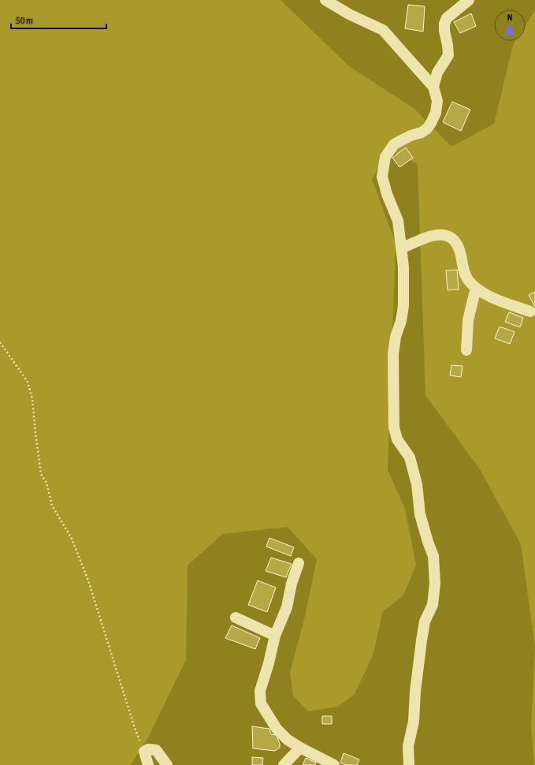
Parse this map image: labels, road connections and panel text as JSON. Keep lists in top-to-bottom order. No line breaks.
{"scale_bar":"50 m","north":"top"}
